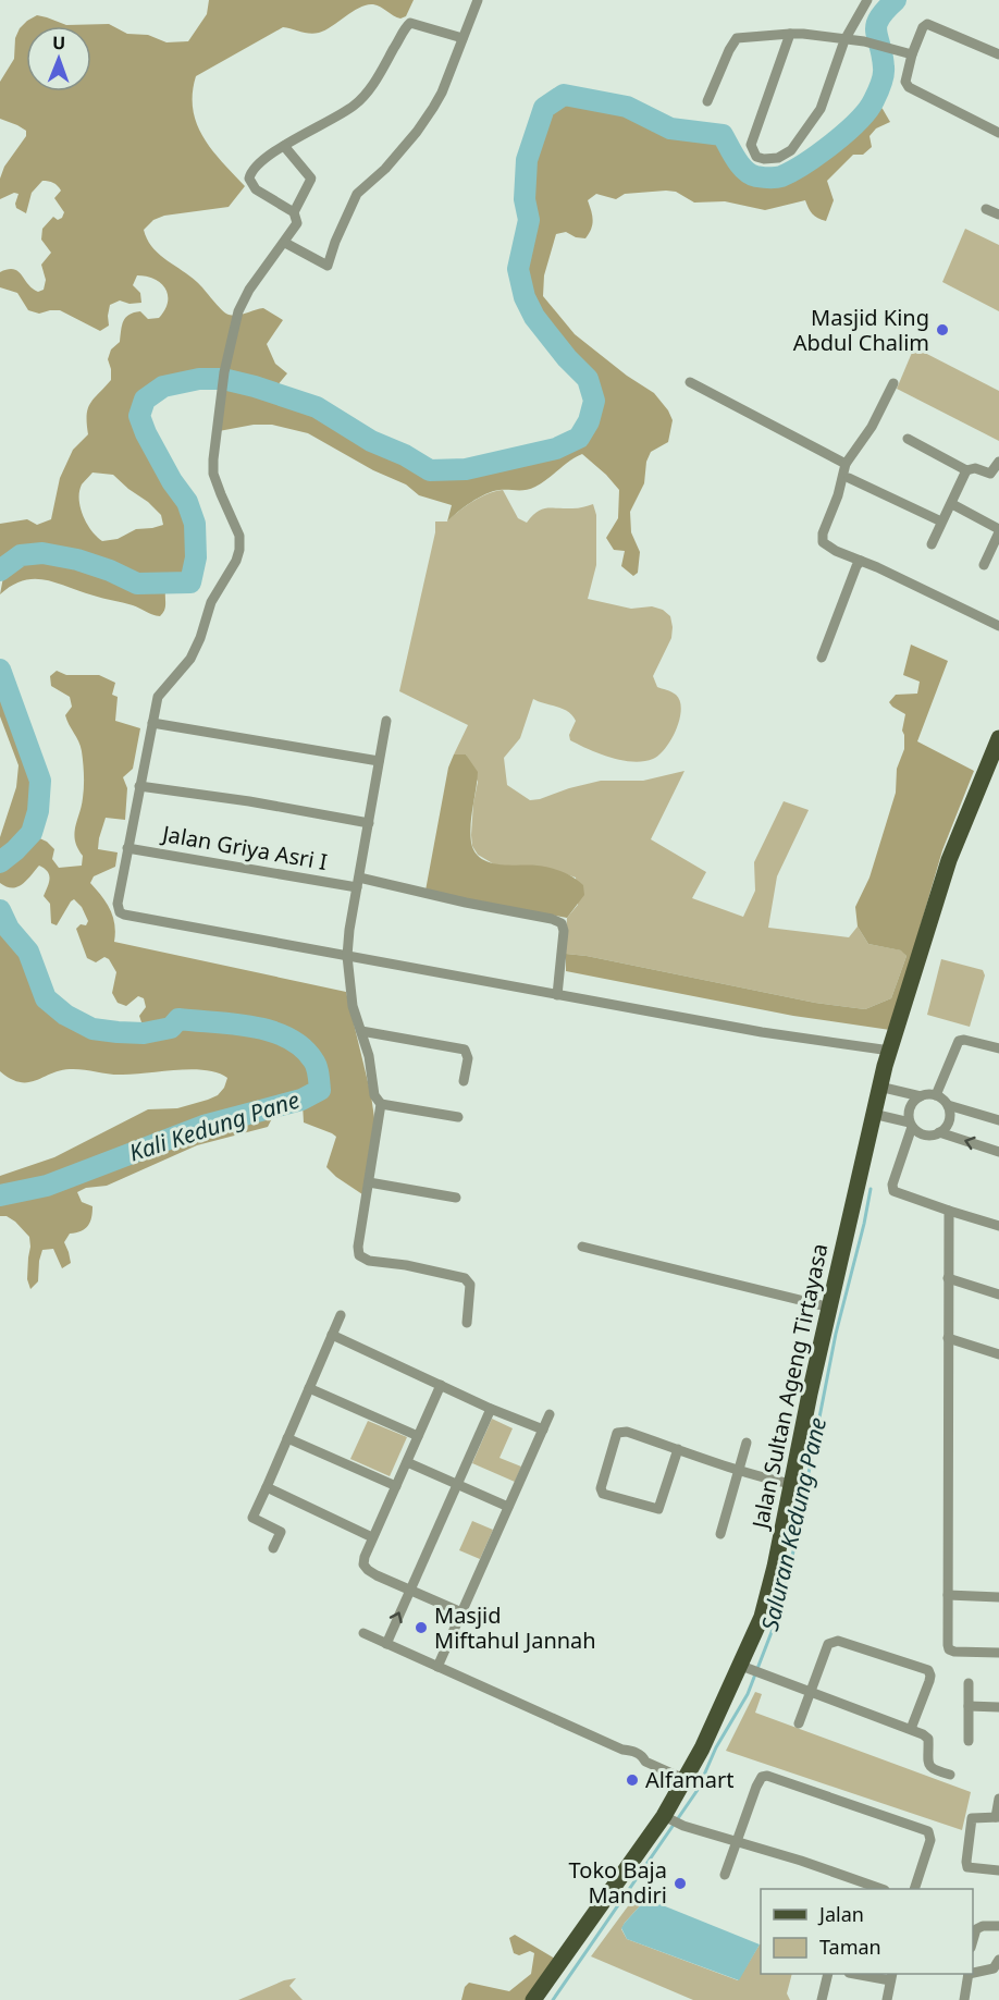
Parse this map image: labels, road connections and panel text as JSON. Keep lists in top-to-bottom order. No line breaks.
{"streets":{"main road":["Jalan Sultan Ageng Tirtayasa"],"street":["Jalan Griya Asri I"]},"water":["Kali Kedung Pane","Saluran Kedung Pane"],"places":["Masjid King Abdul Chalim","Masjid Miftahul Jannah","Alfamart","Toko Baja Mandiri"],"legend":["Jalan","Taman"],"north":"top"}
